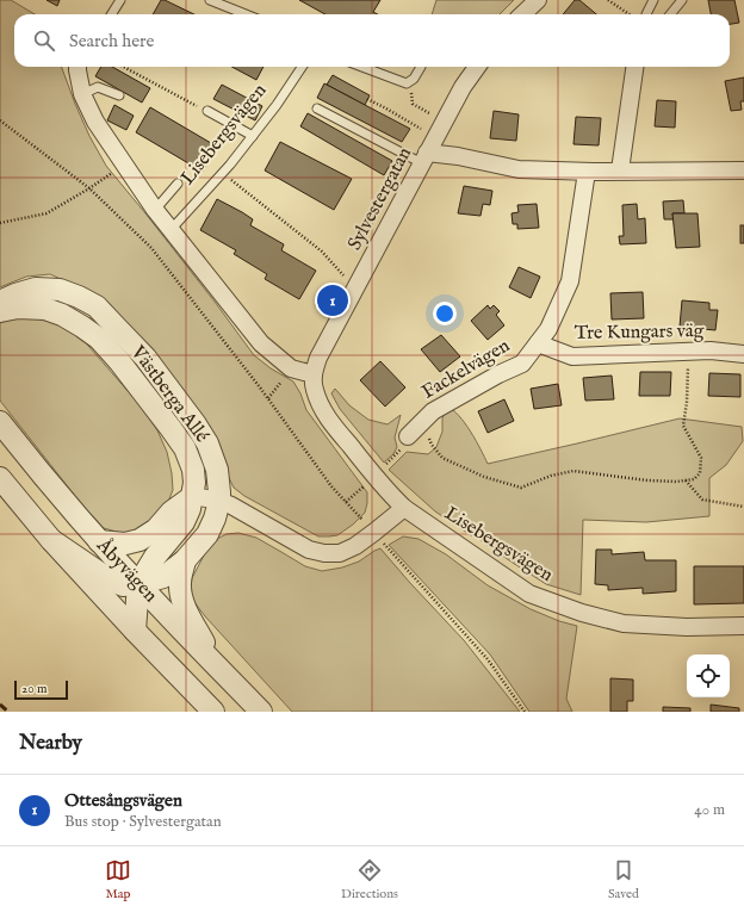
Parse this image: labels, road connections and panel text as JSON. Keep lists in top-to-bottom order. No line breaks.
{"streets":{"street":["Lisebergsvägen","Sylvestergatan","Tre Kungars väg","Fackelvägen","Västberga Allé","Åbyvägen"]},"crossings":[["Lisebergsvägen","Sylvestergatan"],["Tre Kungars väg","Fackelvägen"],["Västberga Allé","Åbyvägen"]],"scale_bar":"20 m","page":{"search":"Search here","pins":"1","scale":"20 m","heading":"Nearby","list":[{"mark":"1","name":"Ottesångsvägen","note":"Bus stop · Sylvestergatan","value":"40 m"}],"nav":["Map","Directions","Saved"]}}
